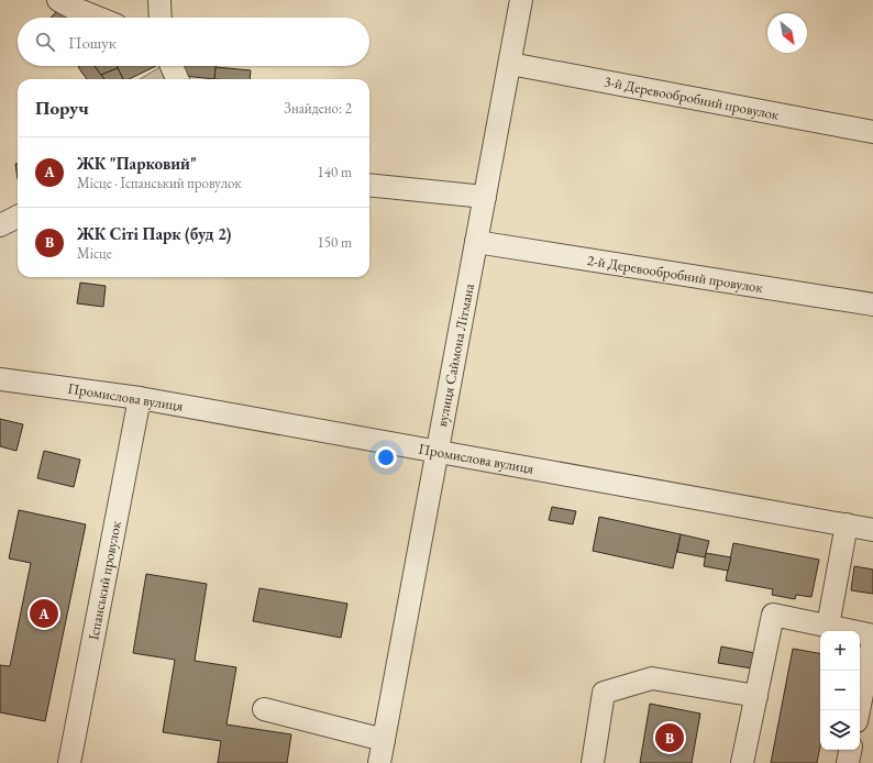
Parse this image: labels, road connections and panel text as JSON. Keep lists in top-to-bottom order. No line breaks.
{"streets":{"street":["3-й Деревообробний провулок","2-й Деревообробний провулок","вулиця Саймона Літмана","Промислова вулиця","Іспанський провулок"]},"crossings":[["3-й Деревообробний провулок","вулиця Саймона Літмана"],["2-й Деревообробний провулок","вулиця Саймона Літмана"],["вулиця Саймона Літмана","Промислова вулиця"],["Промислова вулиця","Іспанський провулок"]],"north":"bottom right","page":{"search":"Пошук","heading":["Поруч","Знайдено: 2"],"list":[{"mark":"A","name":"ЖК \"Парковий\"","note":"Місце · Іспанський провулок","value":"140 m"},{"mark":"B","name":"ЖК Сіті Парк (буд 2)","note":"Місце","value":"150 m"}],"pins":["A","B"],"map_buttons":["+","−"]}}
